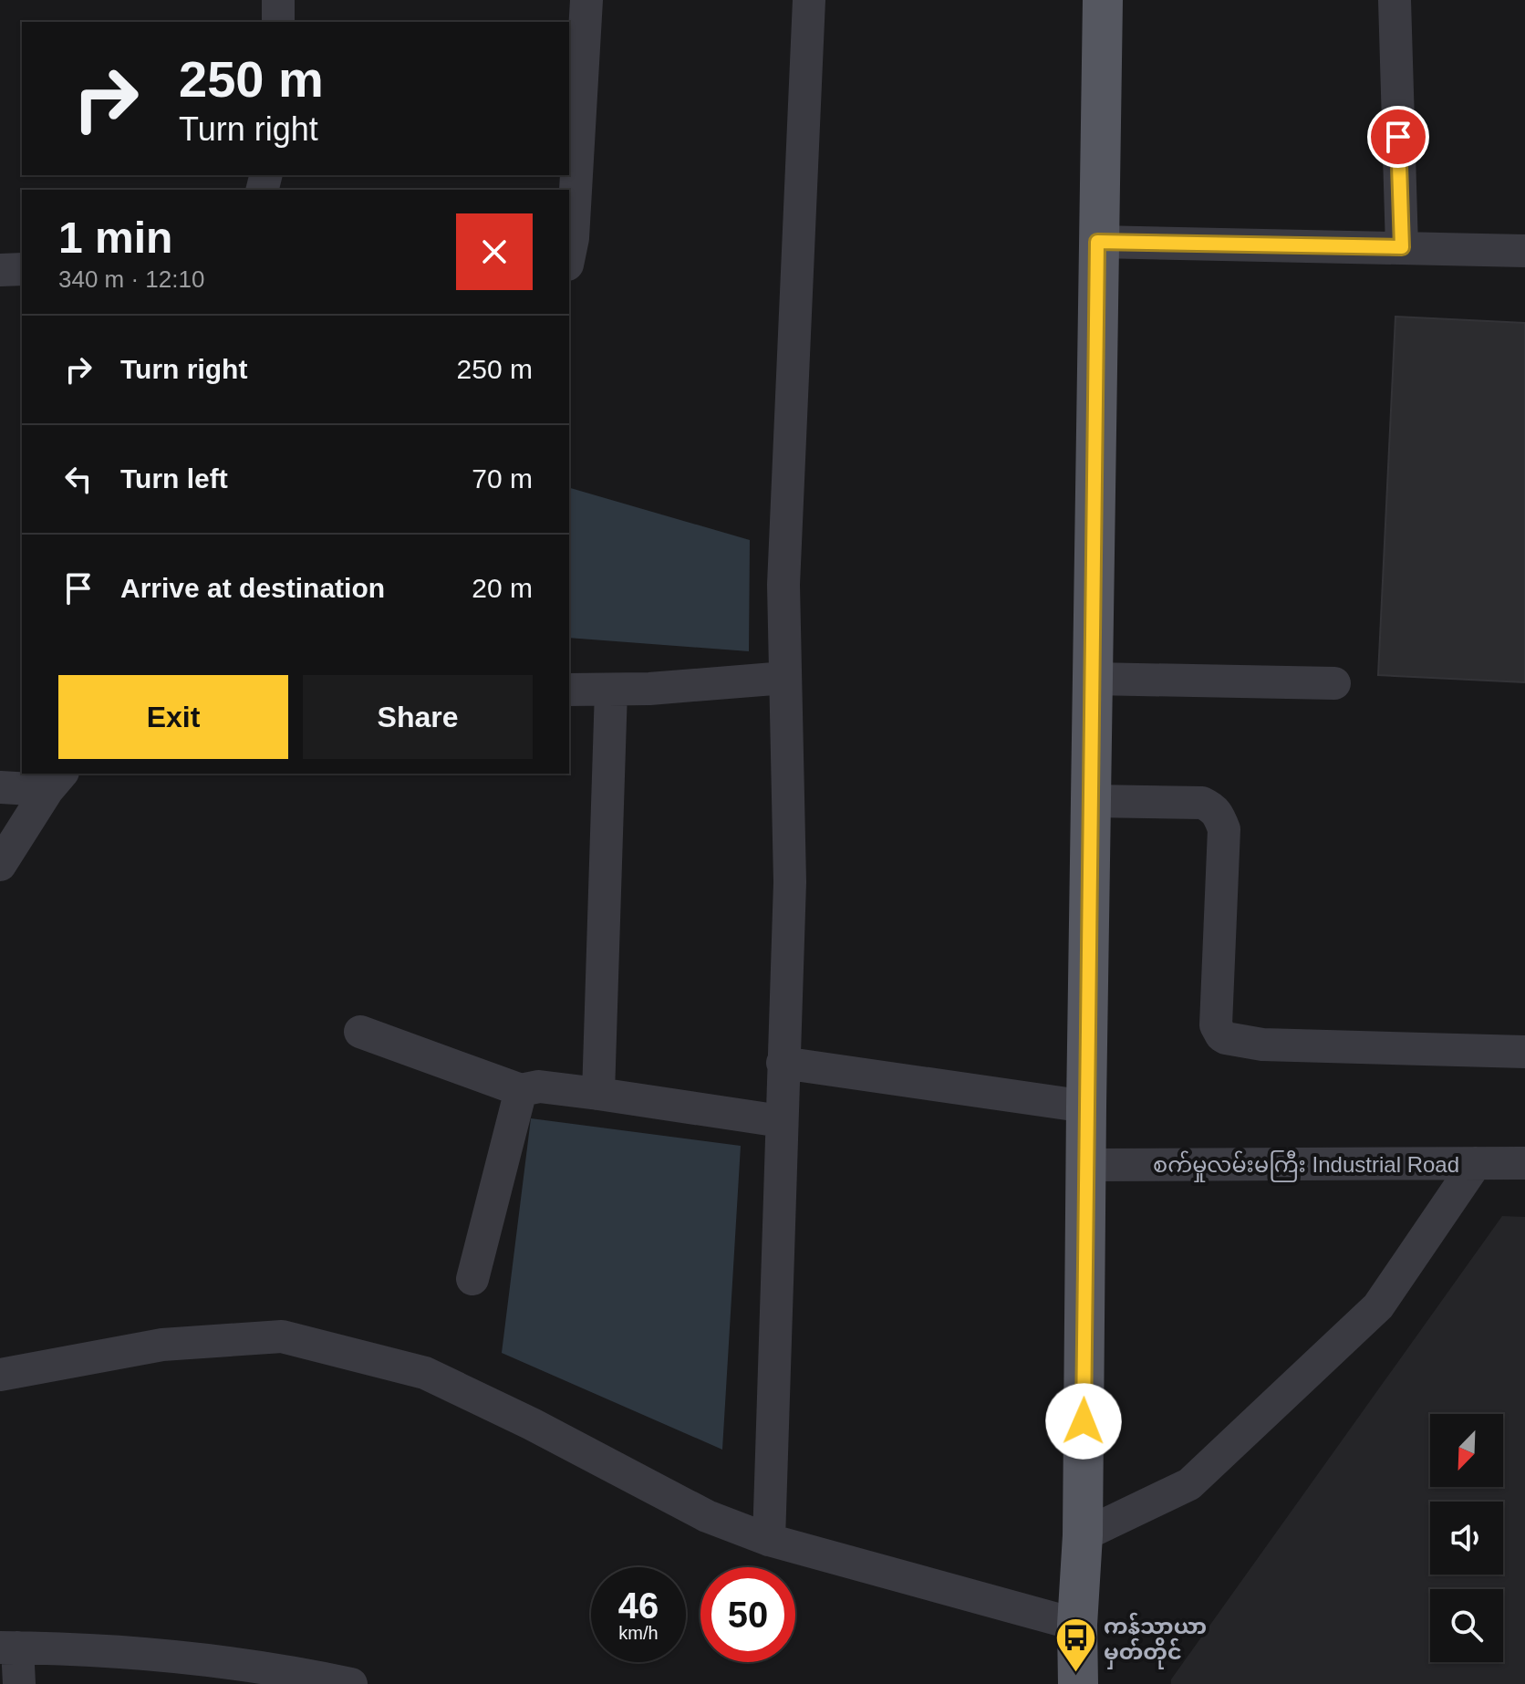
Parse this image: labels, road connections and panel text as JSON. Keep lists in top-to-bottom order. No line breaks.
{"streets":{"street":["စက်မှုလမ်းမကြီး Industrial Road"]},"places":{"bus stop":["ကန်သာယာ မှတ်တိုင်"]},"north":"bottom left","page":{"turn":["250 m","Turn right"],"heading":["1 min","340 m · 12:10"],"list":[{"name":"Turn right","value":"250 m"},{"name":"Turn left","value":"70 m"},{"name":"Arrive at destination","value":"20 m"}],"buttons":["Exit","Share"],"speed":"46 km/h","limit":"50"}}
